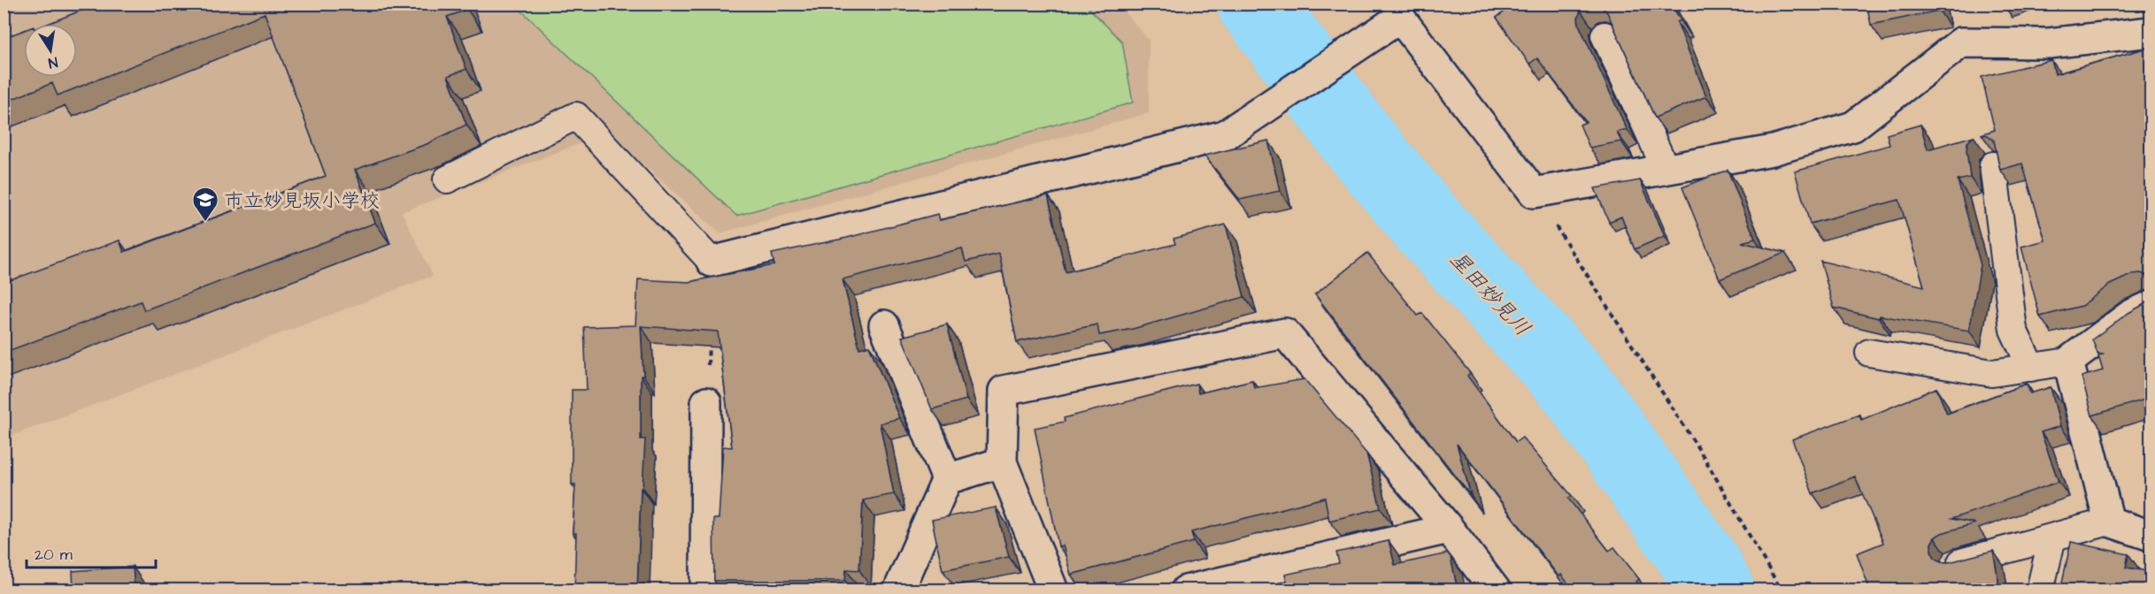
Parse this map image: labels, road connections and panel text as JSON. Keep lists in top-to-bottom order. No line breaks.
{"water":["星田妙見川"],"places":{"school or university":["市立妙見坂小学校"]},"scale_bar":"20 m","north":"bottom"}
